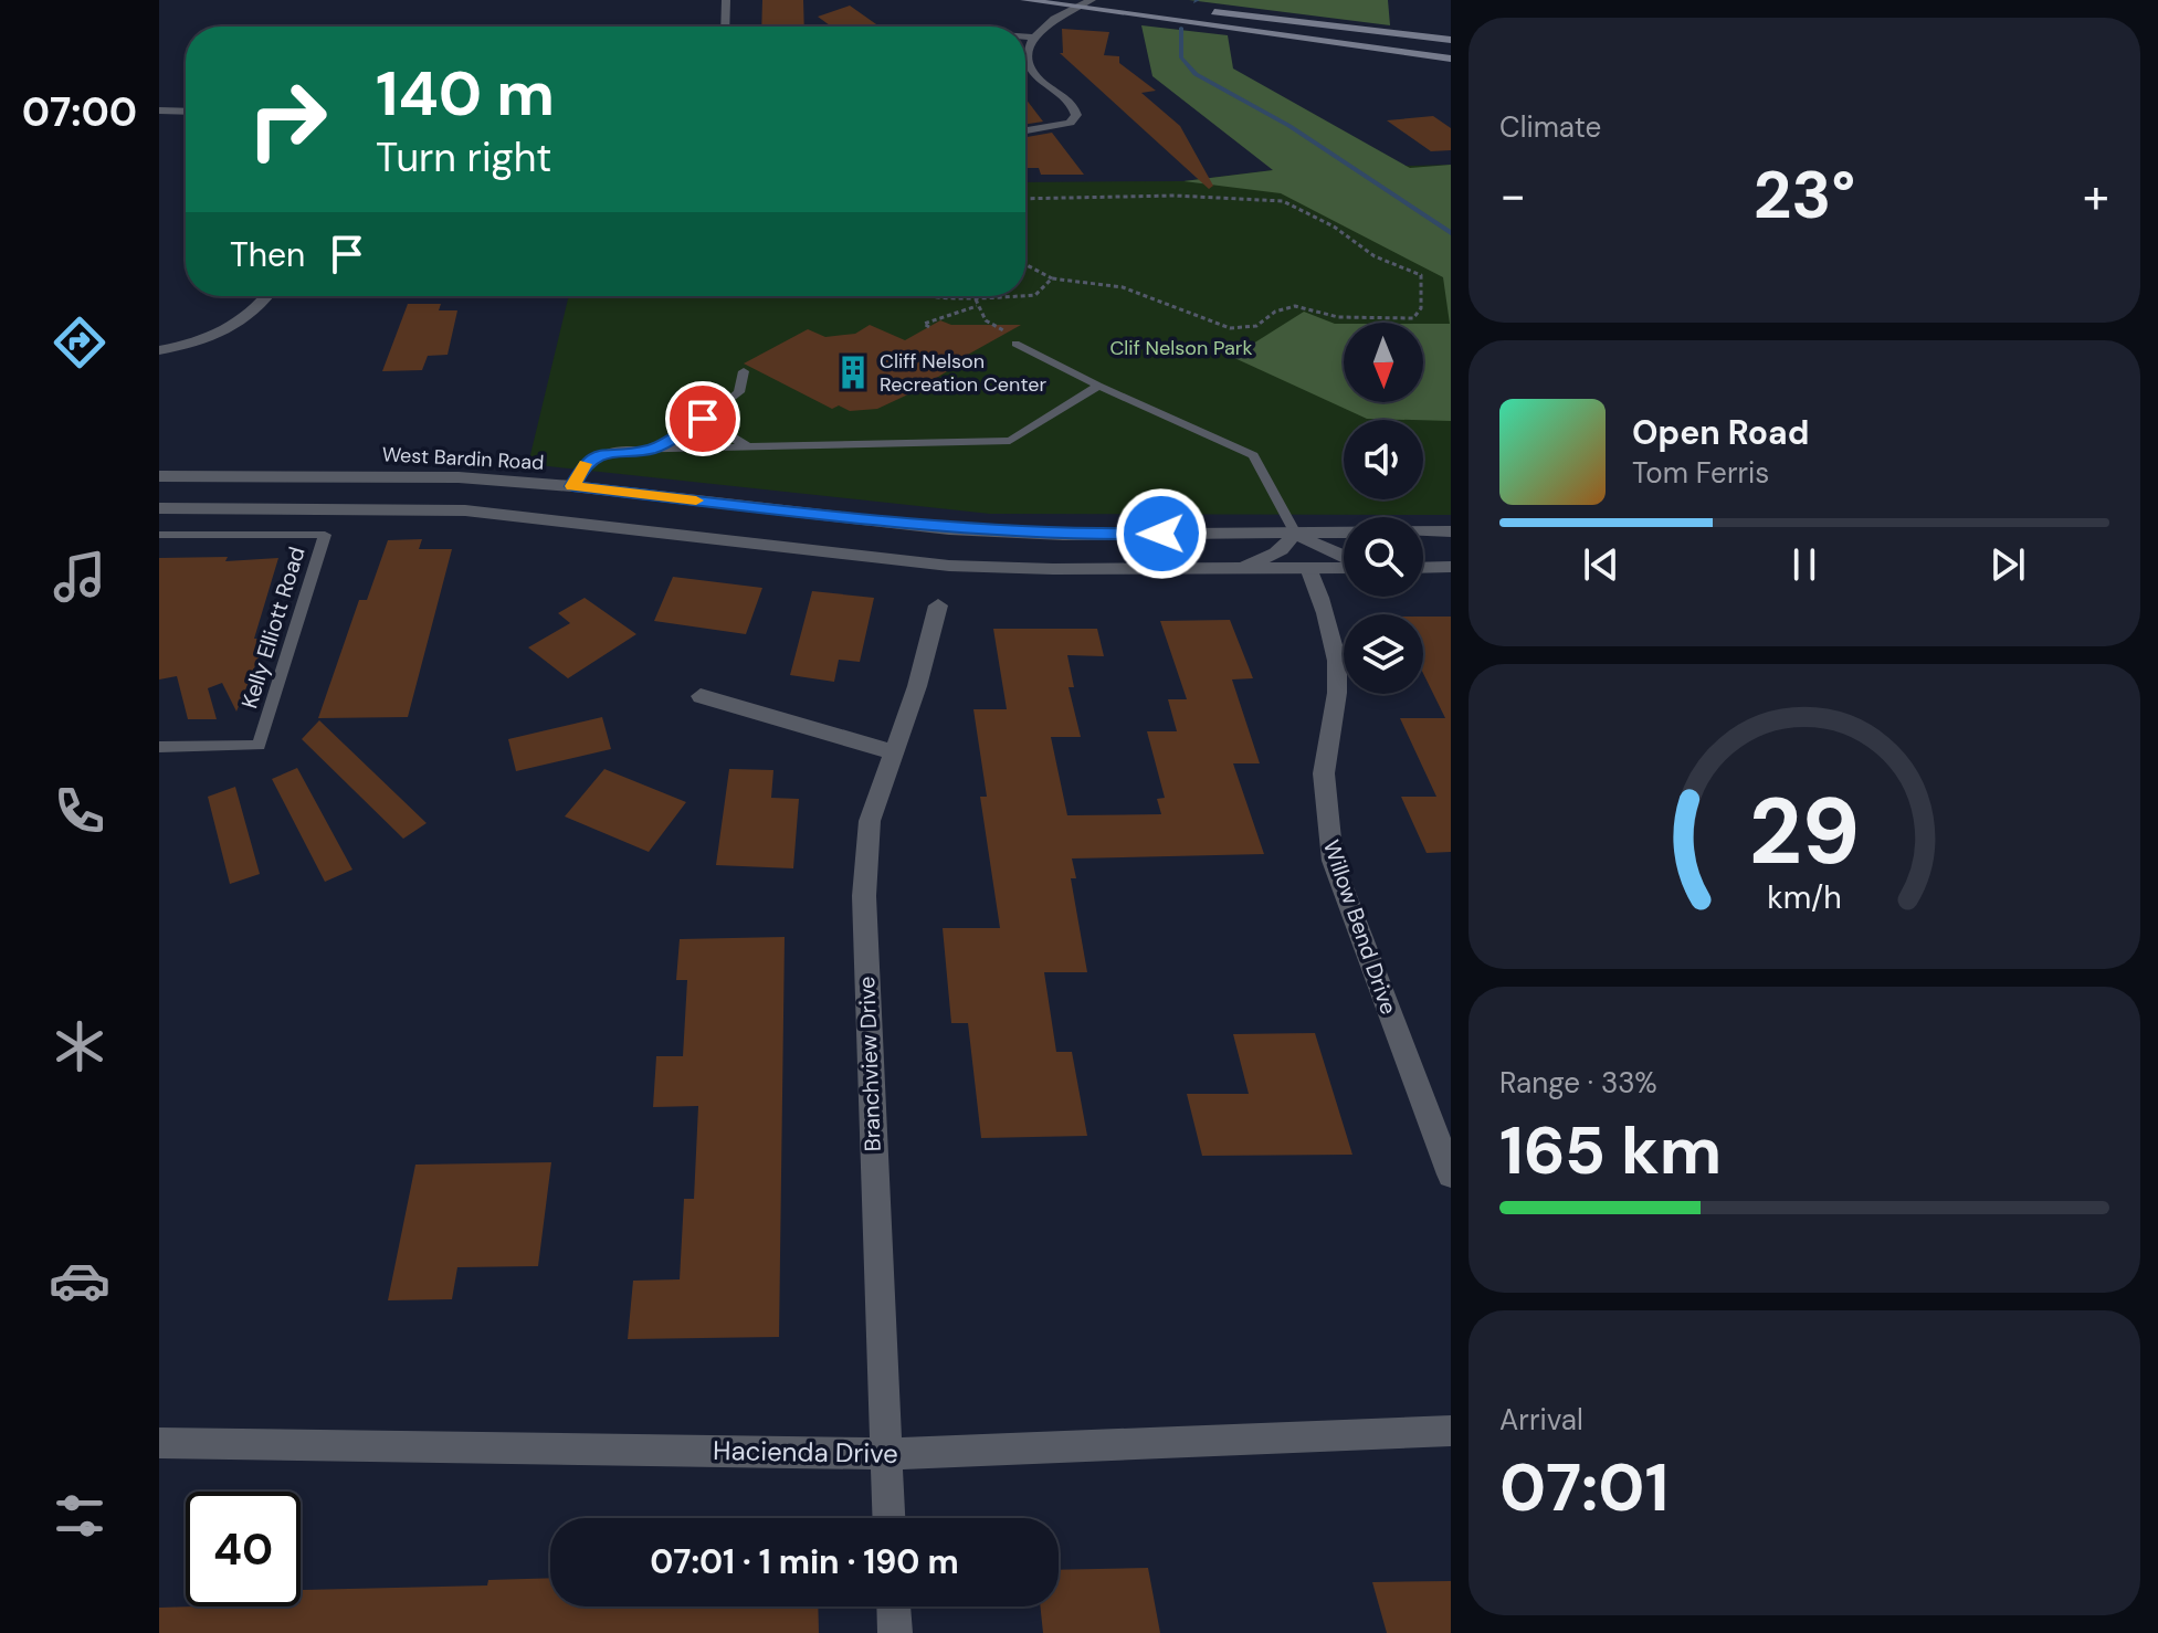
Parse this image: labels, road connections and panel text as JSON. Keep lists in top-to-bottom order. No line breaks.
{"streets":{"street":["West Bardin Road","Willow Bend Drive","Branchview Drive","Hacienda Drive"],"lane":["Kelly Elliott Road"]},"crossings":[["Branchview Drive","Hacienda Drive"]],"parks":["Clif Nelson Park"],"places":{"building":["Cliff Nelson Recreation Center"]},"north":"bottom","page":{"tabs":"07:00","tile":["Climate",["Range · 33%","165 km"],["Arrival","07:01"]],"turn":["140 m","Turn right"],"heat":["−","23°","+"],"then":"Then","song":["Open Road","Tom Ferris"],"limit":"40","trip":"07:01 · 1 min · 190 m","gauge":["29","km/h"]}}
